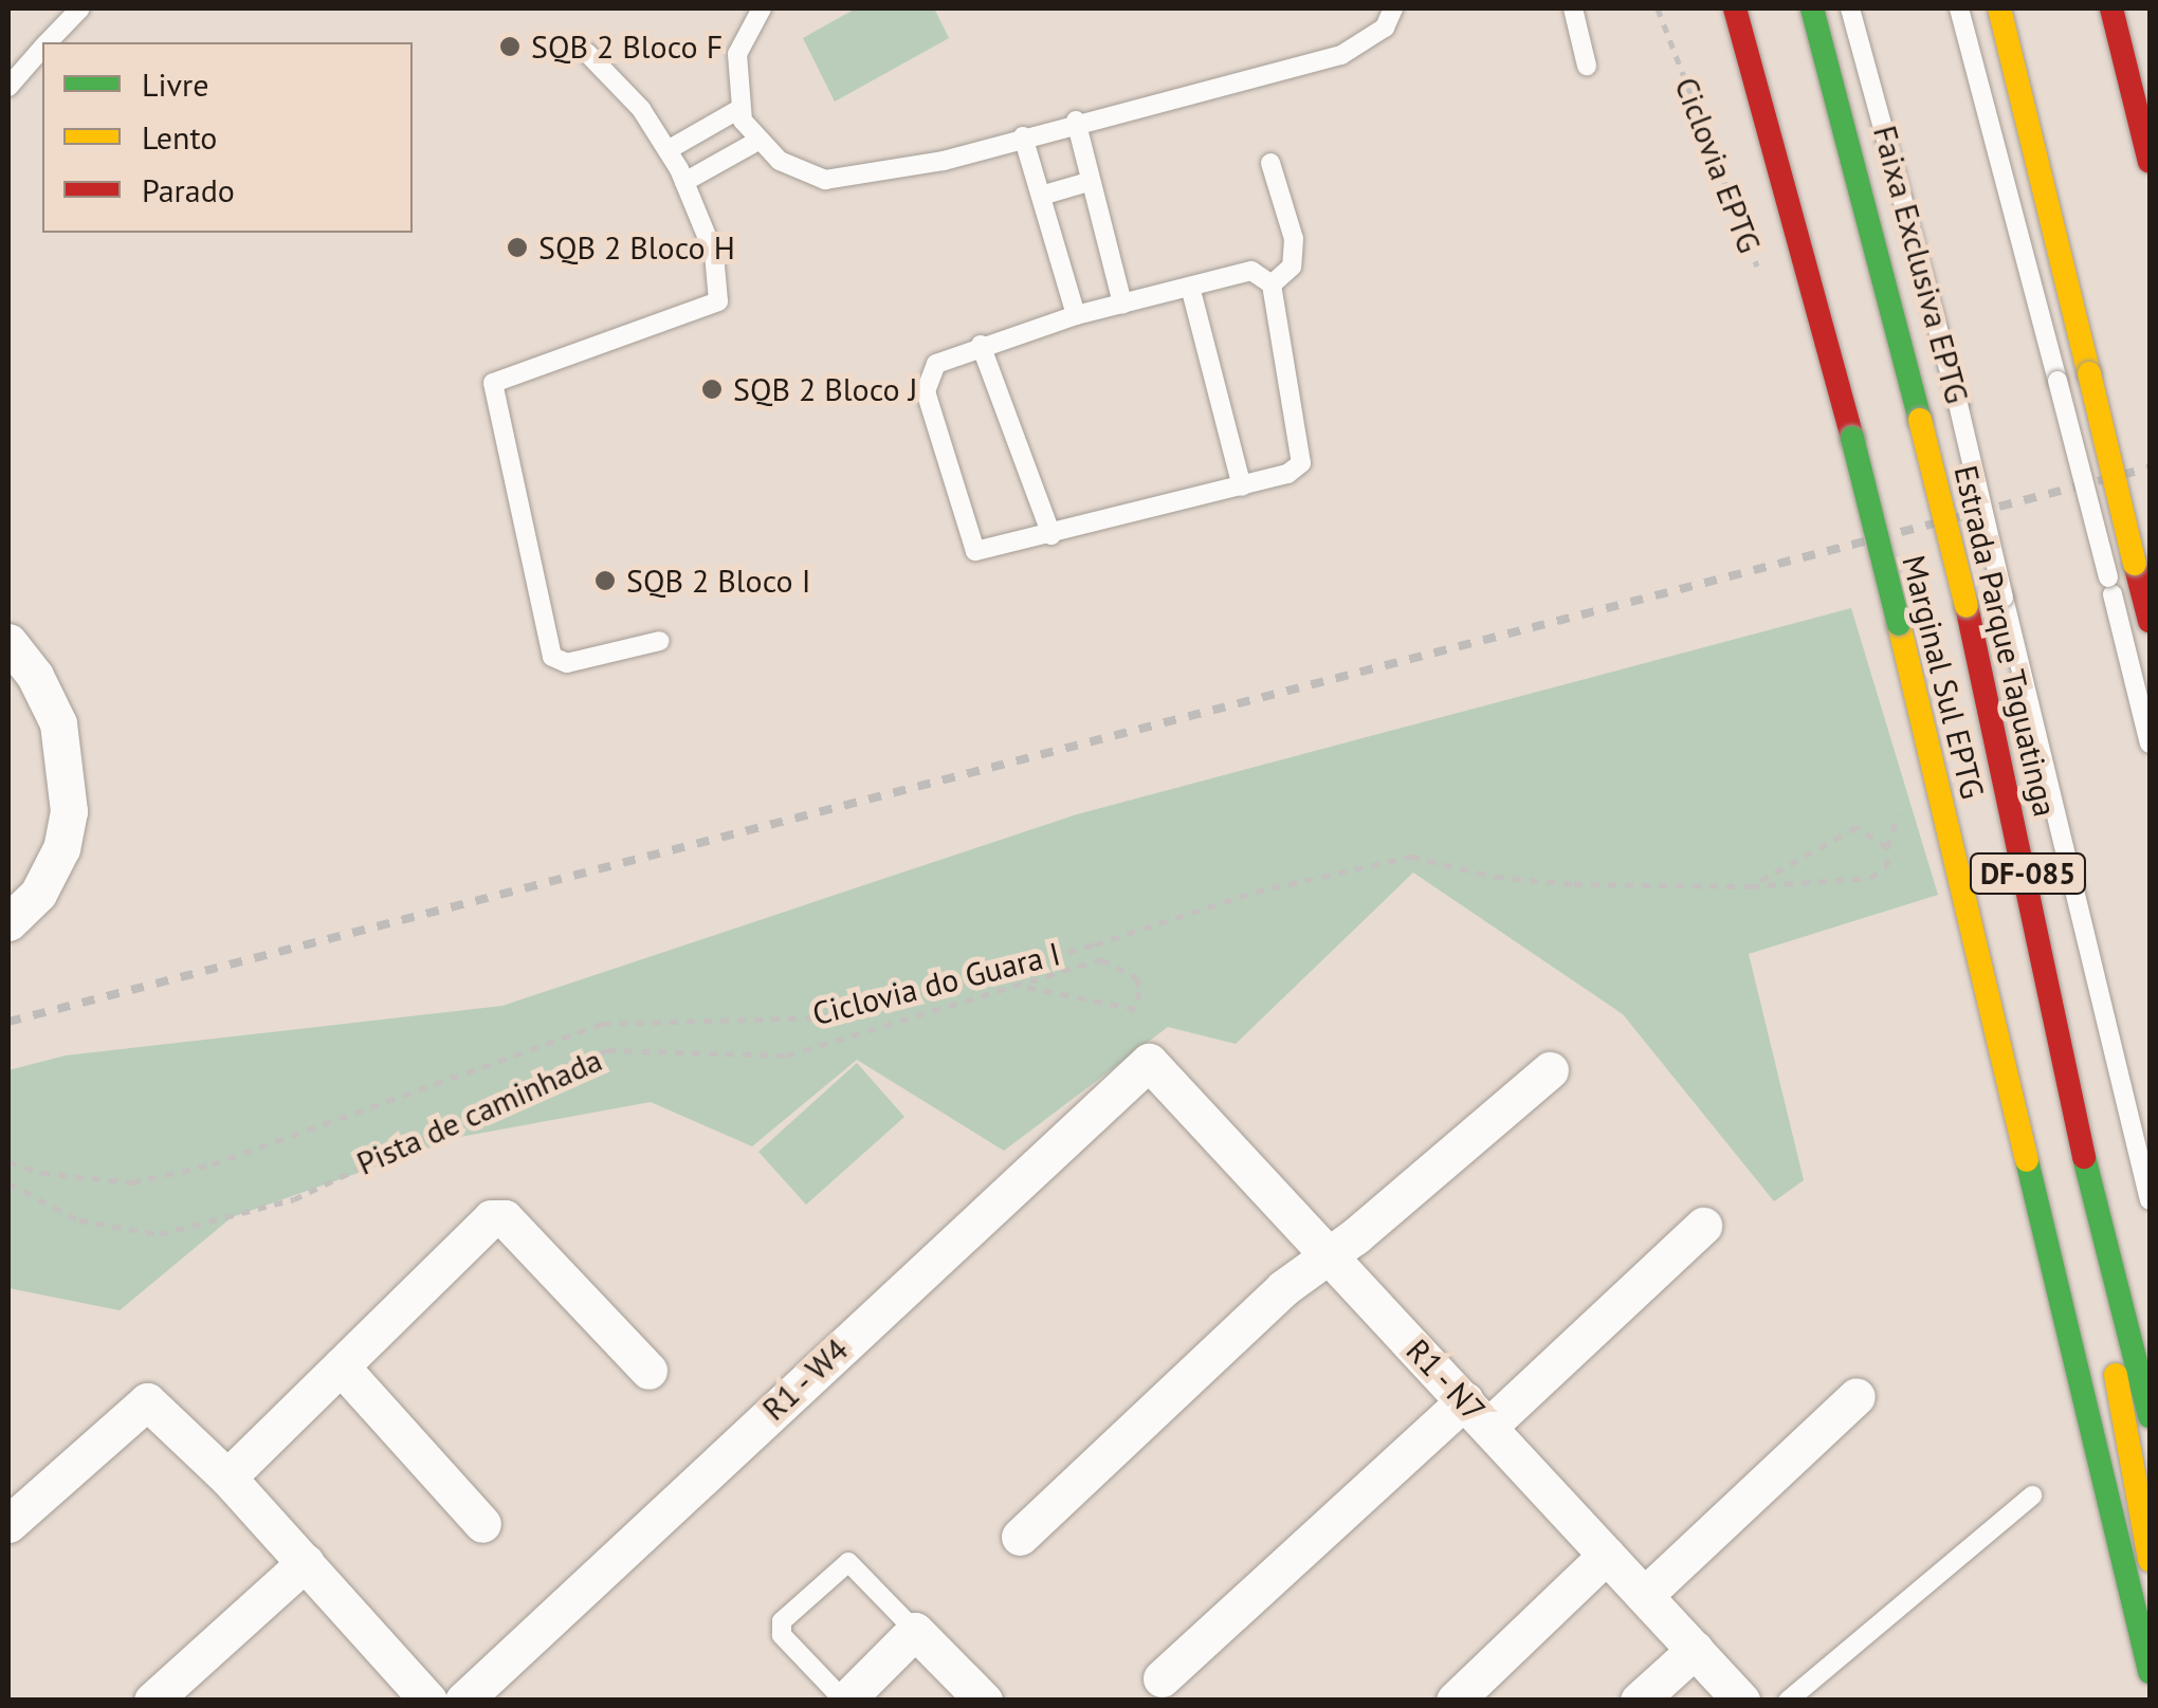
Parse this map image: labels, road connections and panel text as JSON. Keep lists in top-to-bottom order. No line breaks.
{"streets":{"main road":["Estrada Parque Taguatinga","Marginal Sul EPTG","DF-085"],"street":["R1 - W4","R1 - N7"],"lane":["Faixa Exclusiva EPTG"],"path":["Ciclovia EPTG","Ciclovia do Guara I","Pista de caminhada"]},"crossings":[["R1 - W4","R1 - N7"]],"places":["SQB 2 Bloco F","SQB 2 Bloco H","SQB 2 Bloco J","SQB 2 Bloco I"],"legend":["Livre","Lento","Parado"]}
